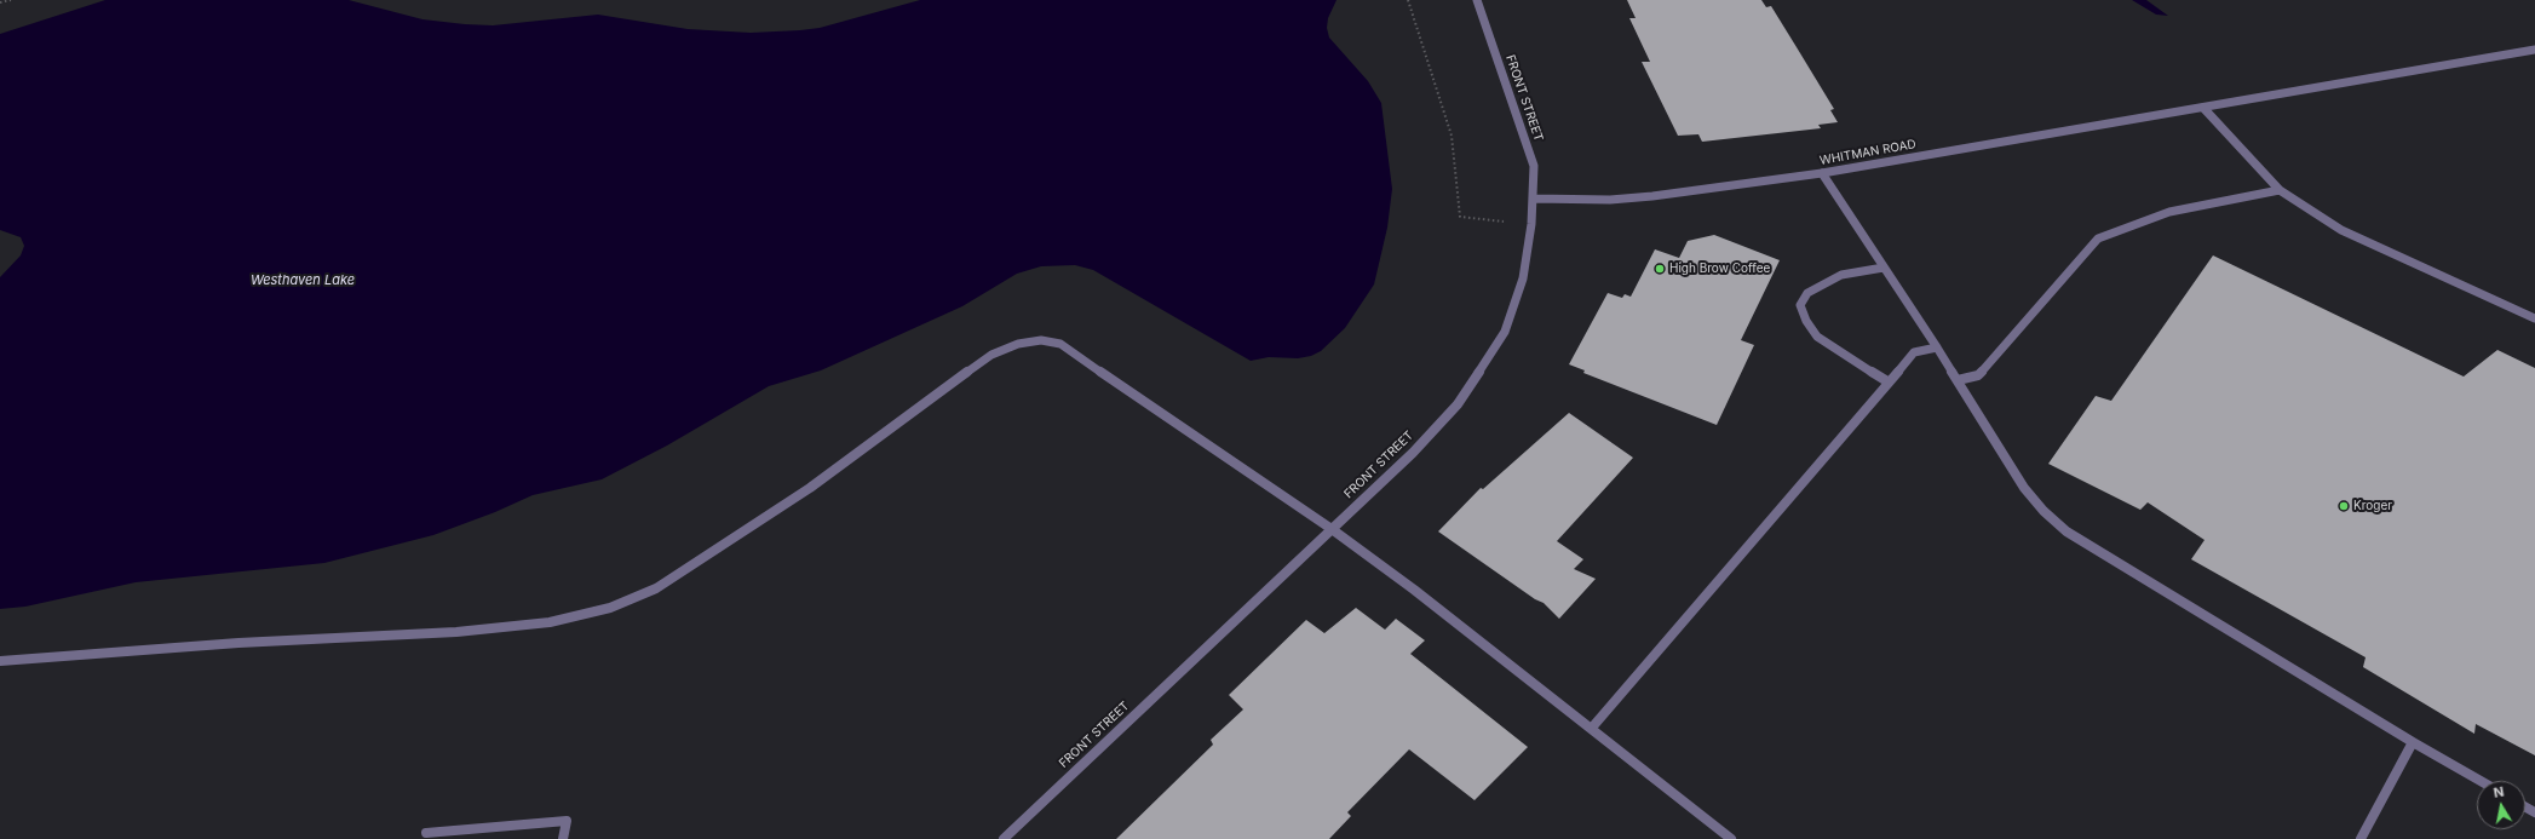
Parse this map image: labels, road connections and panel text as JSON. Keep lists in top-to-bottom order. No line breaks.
{"streets":{"street":["FRONT STREET","WHITMAN ROAD"]},"crossings":[["FRONT STREET","WHITMAN ROAD"]],"water":["Westhaven Lake"],"places":["High Brow Coffee","Kroger"],"north":"top"}
